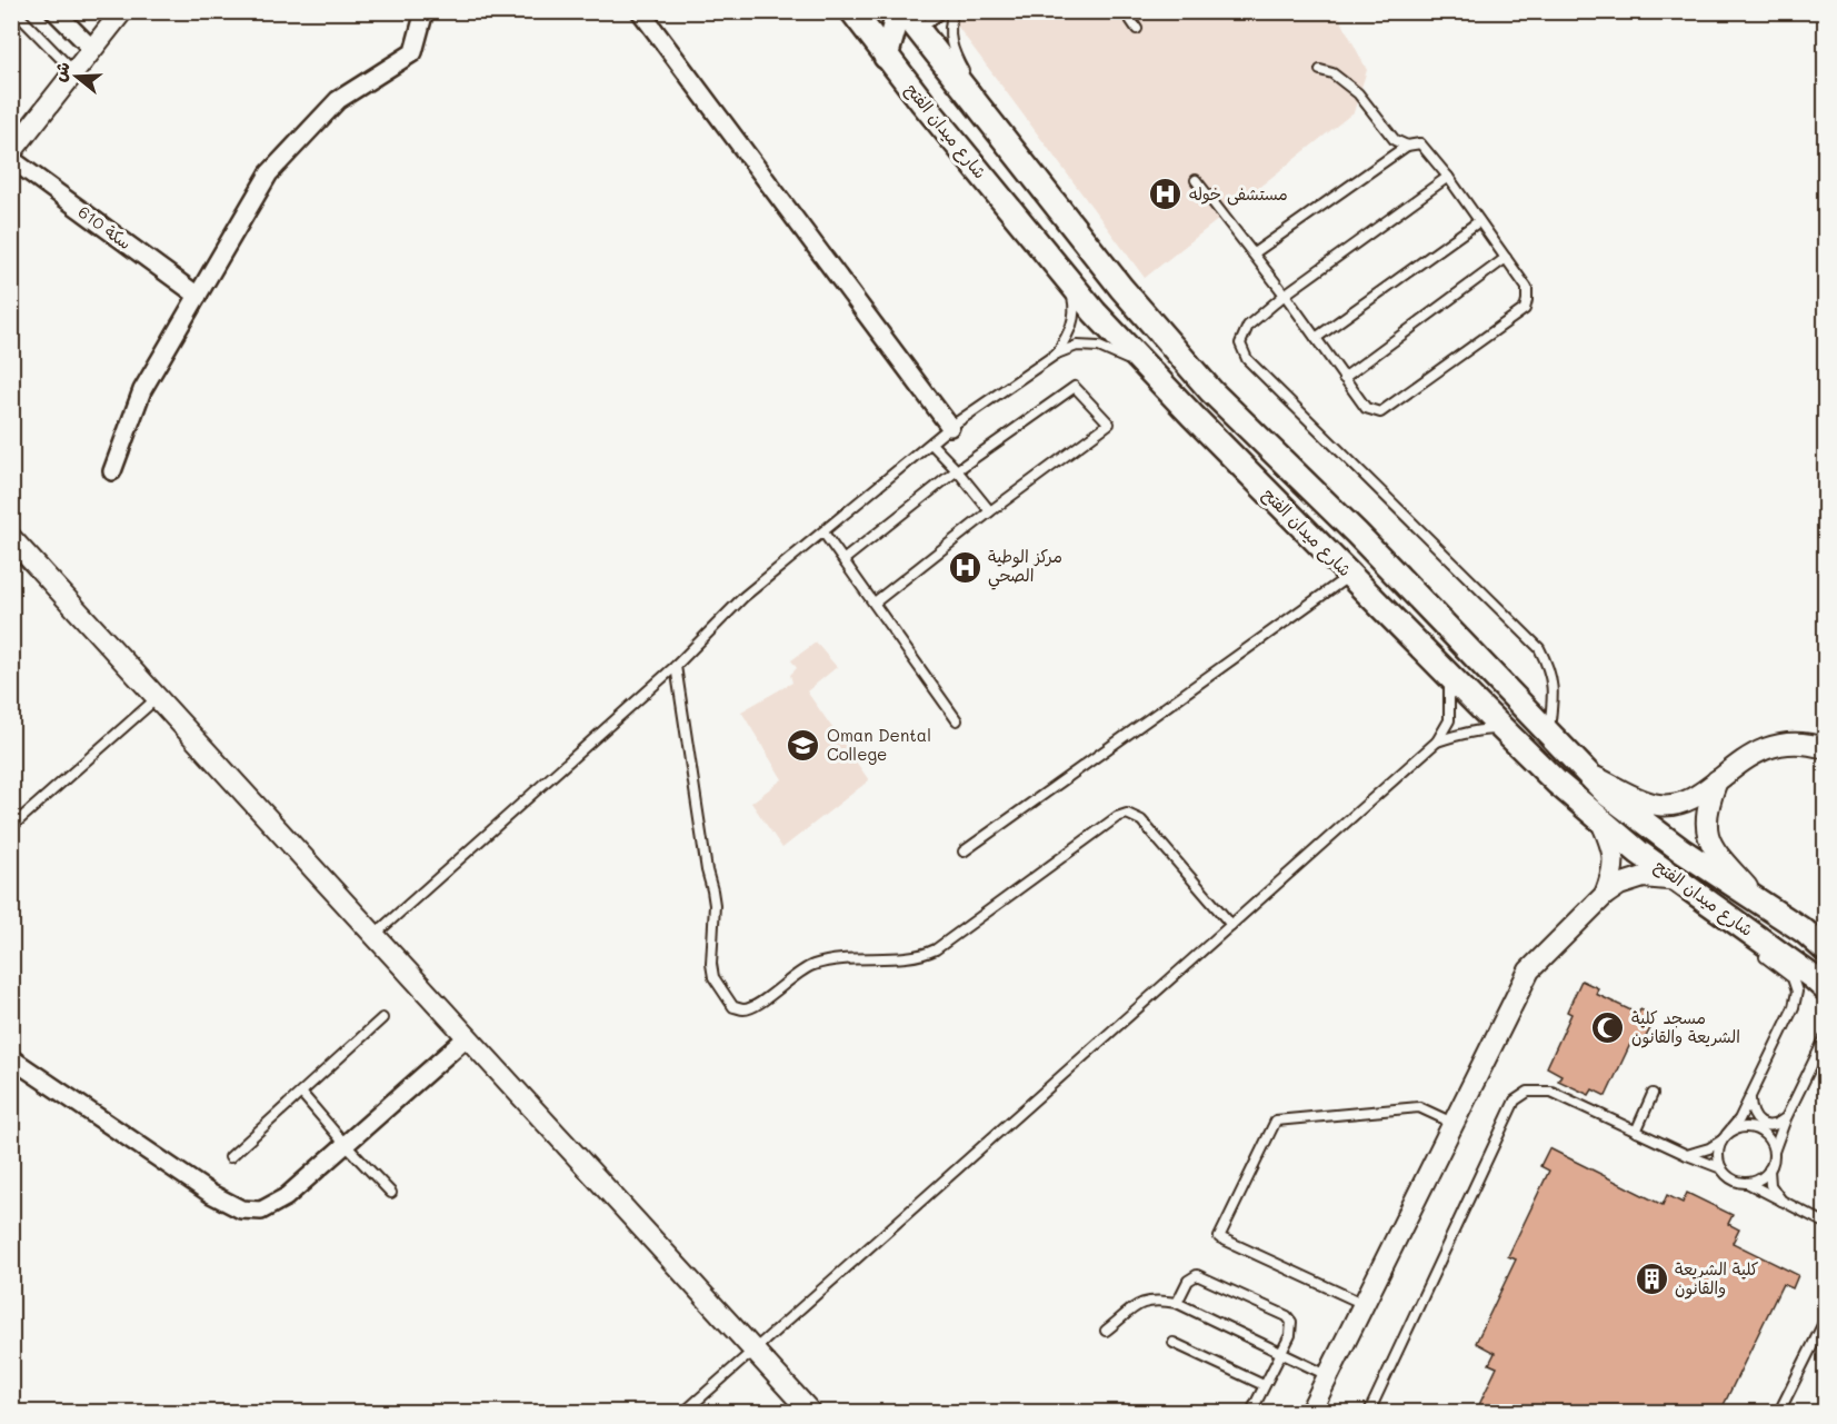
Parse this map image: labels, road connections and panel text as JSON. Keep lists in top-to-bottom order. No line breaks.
{"streets":{"main road":["شارع ميدان الفتح"],"street":["سكة 610"]},"places":{"hospital":["مستشفى خوله","مركز الوطية الصحي"],"school or university":["Oman Dental College"],"mosque":["مسجد كلية الشريعة والقانون"],"building":["كلية الشريعة والقانون"]},"north":"left"}
